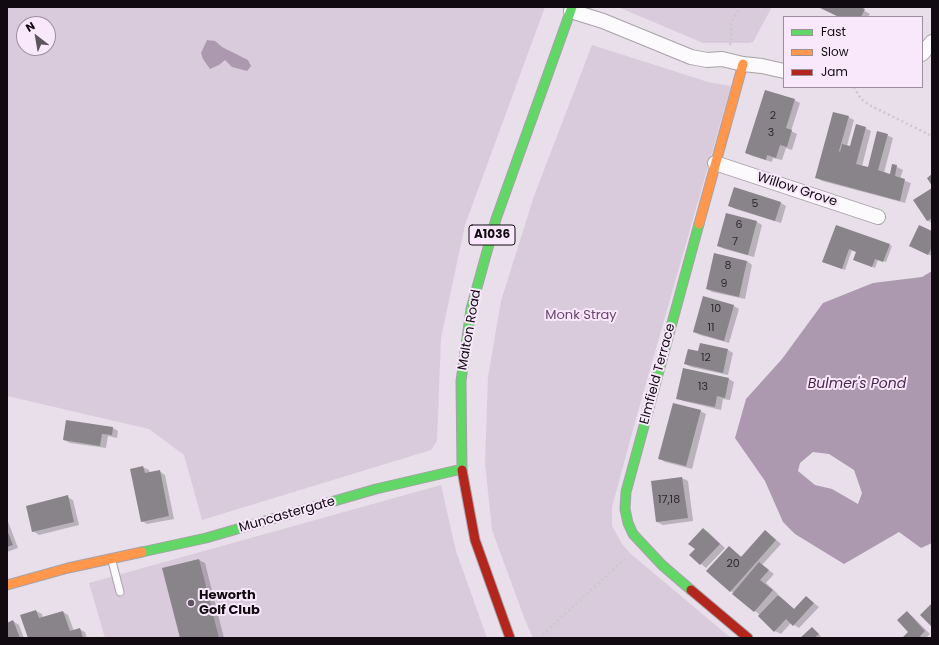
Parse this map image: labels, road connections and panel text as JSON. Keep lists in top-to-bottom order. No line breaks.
{"streets":{"street":["Willow Grove","A1036","Malton Road","Elmfield Terrace","Muncastergate"]},"crossings":[["Willow Grove","Elmfield Terrace"],["Malton Road","Muncastergate"]],"water":["Bulmer's Pond"],"parks":["Monk Stray"],"places":["Heworth Golf Club"],"house_numbers":["2","3","5","6","7","8","9","10","11","12","13","17,18","20"],"legend":["Fast","Slow","Jam"],"north":"top left"}
